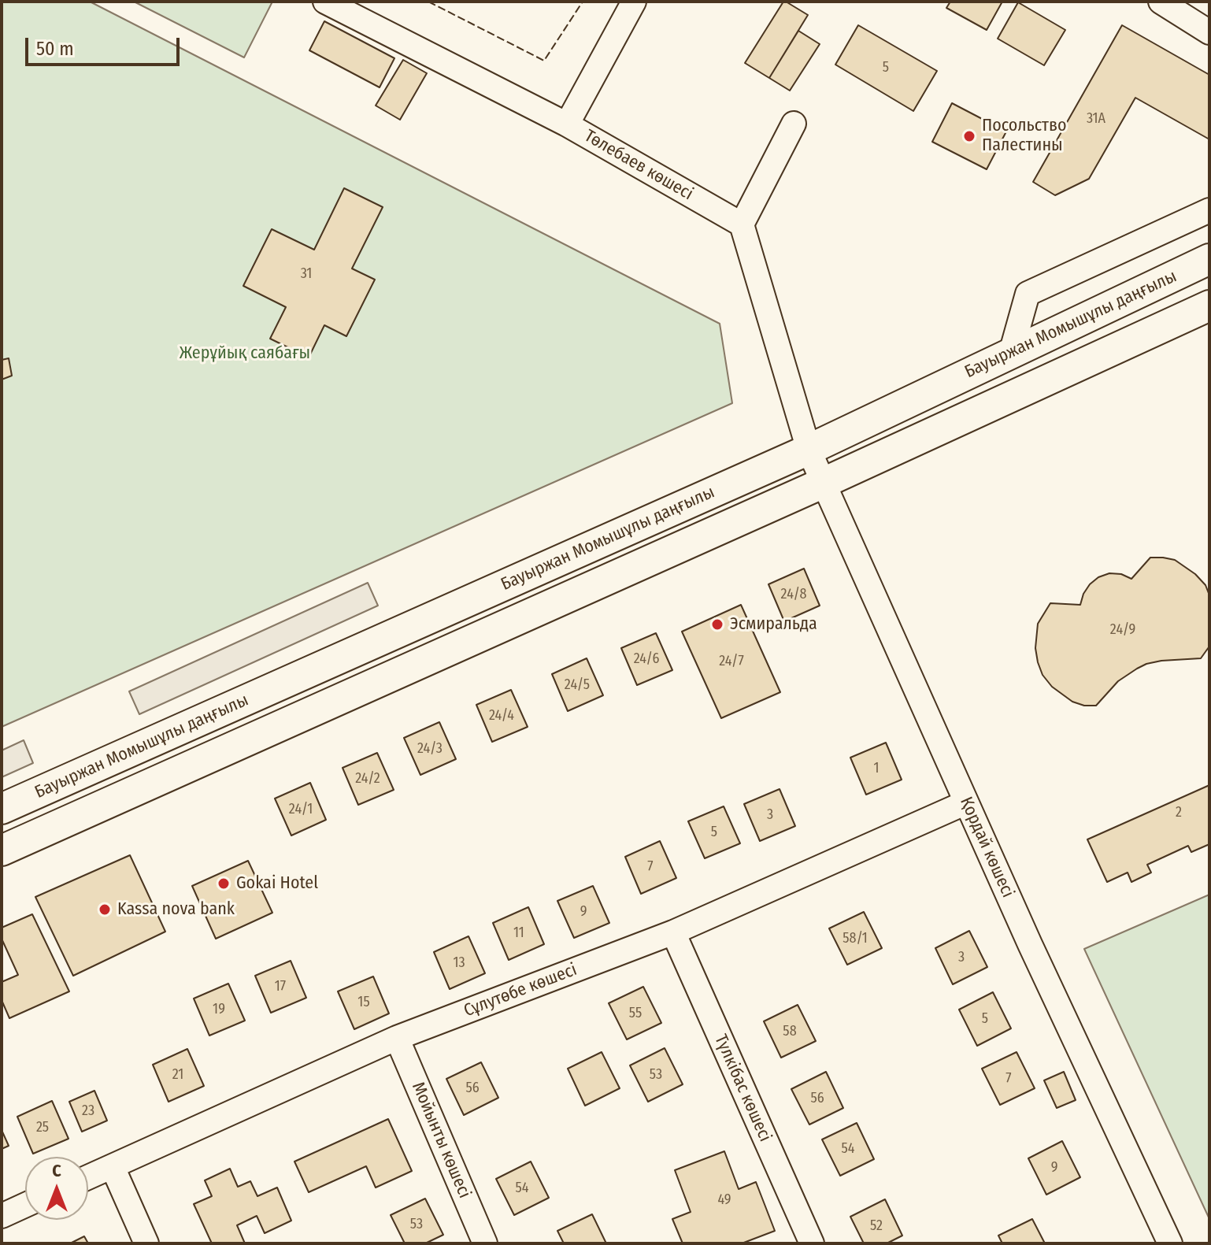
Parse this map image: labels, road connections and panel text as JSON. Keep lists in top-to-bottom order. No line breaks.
{"streets":{"main road":["Бауыржан Момышұлы даңғылы"],"street":["Төлебаев көшесі","Қордай көшесі","Сұлутөбе көшесі","Түлкібас көшесі","Мойынты көшесі"]},"crossings":[["Бауыржан Момышұлы даңғылы","Қордай көшесі"],["Қордай көшесі","Сұлутөбе көшесі"],["Сұлутөбе көшесі","Түлкібас көшесі"],["Сұлутөбе көшесі","Мойынты көшесі"]],"parks":["Жерұйық саябағы"],"places":["Посольство Палестины","Эсмиральда","Gokai Hotel","Kassa nova bank"],"house_numbers":["5","31А","31","24/8","24/9","24/6","24/7","24/5","24/4","24/3","1","24/2","24/1","2","3","5","7","9","11","58/1","3","13","17","15","19","55","5","58","21","53","7","56","56","23","25","54","9","54","49","53","52"],"scale_bar":"50 m","north":"top"}
